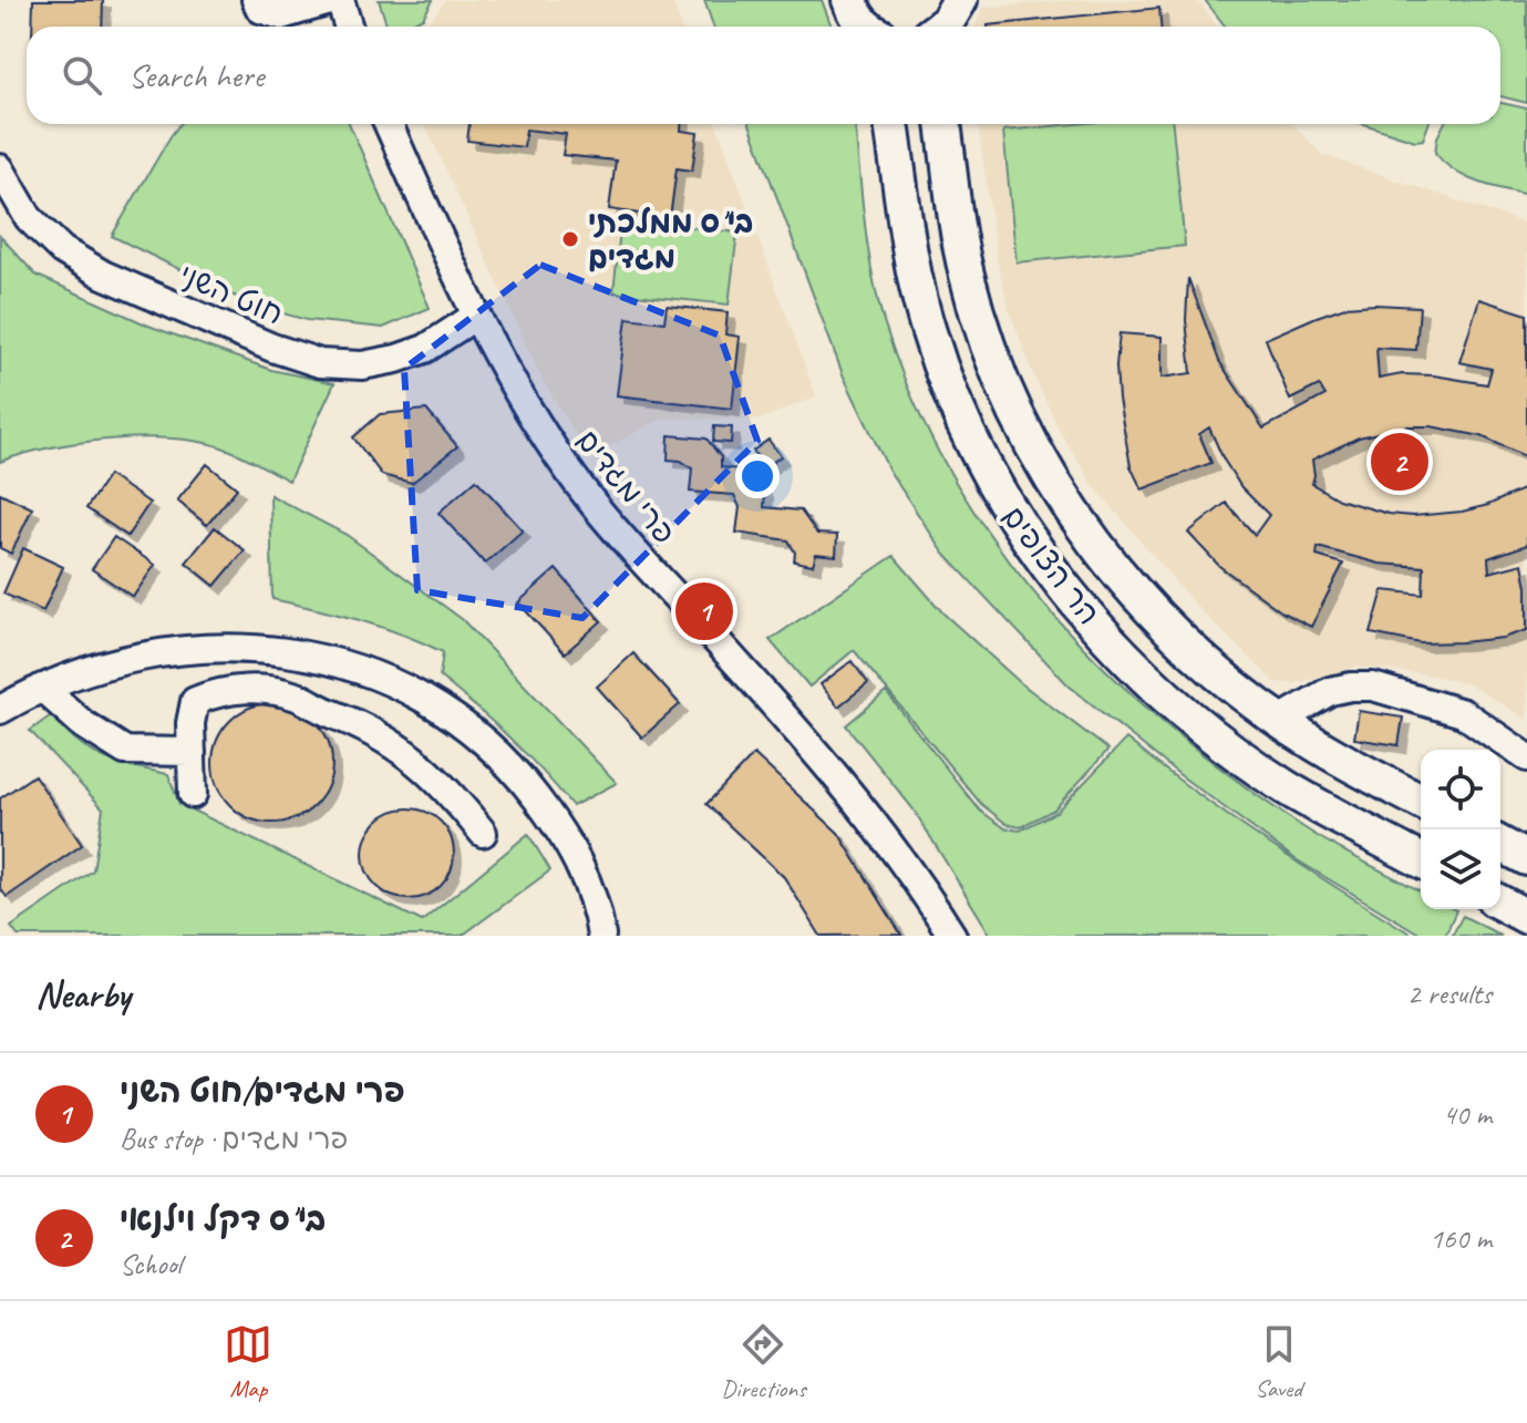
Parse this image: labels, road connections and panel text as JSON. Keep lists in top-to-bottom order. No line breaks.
{"streets":{"main road":["הר הצופים"],"street":["חוט השני","פרי מגדים"]},"crossings":[["חוט השני","פרי מגדים"]],"places":["בי\"ס ממלכתי מגדים"],"page":{"search":"Search here","pins":["2","1"],"heading":["Nearby","2 results"],"list":[{"mark":"1","name":"פרי מגדים/חוט השני","note":"Bus stop · פרי מגדים","value":"40 m"},{"mark":"2","name":"בי\"ס דקל וילנאי","note":"School","value":"160 m"}],"nav":["Map","Directions","Saved"]}}
